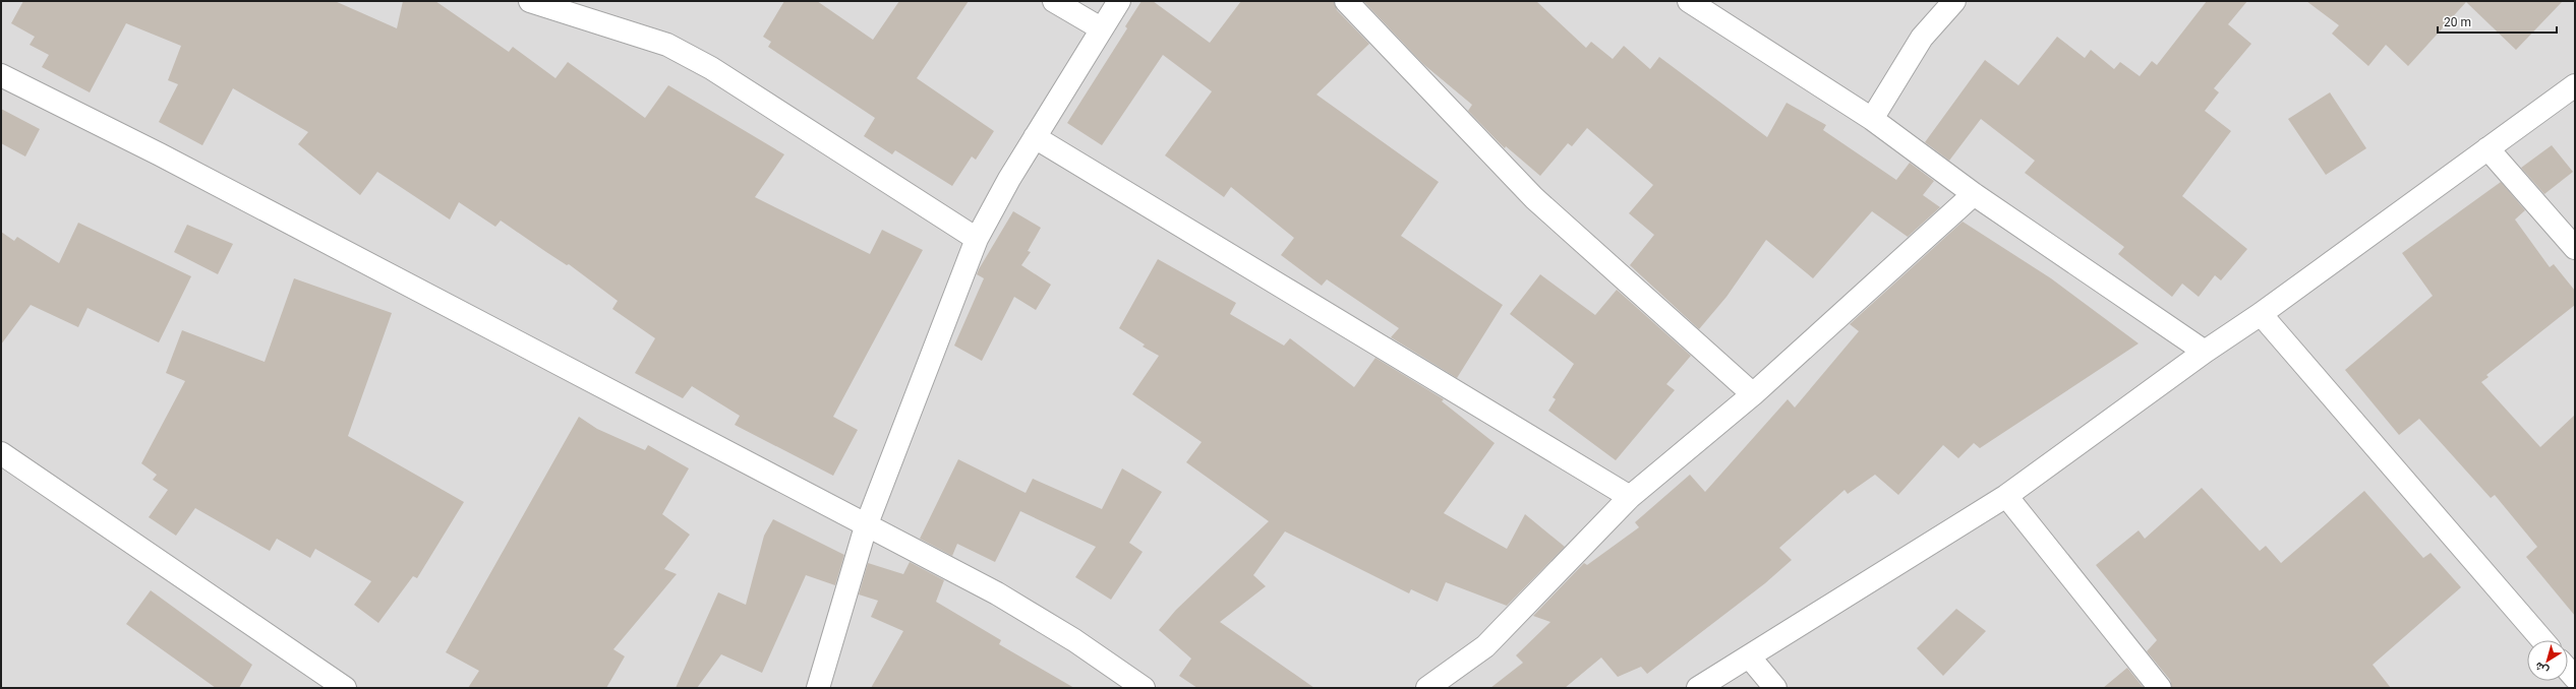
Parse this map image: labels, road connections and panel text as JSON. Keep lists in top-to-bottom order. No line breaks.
{"scale_bar":"20 m","north":"bottom left"}
